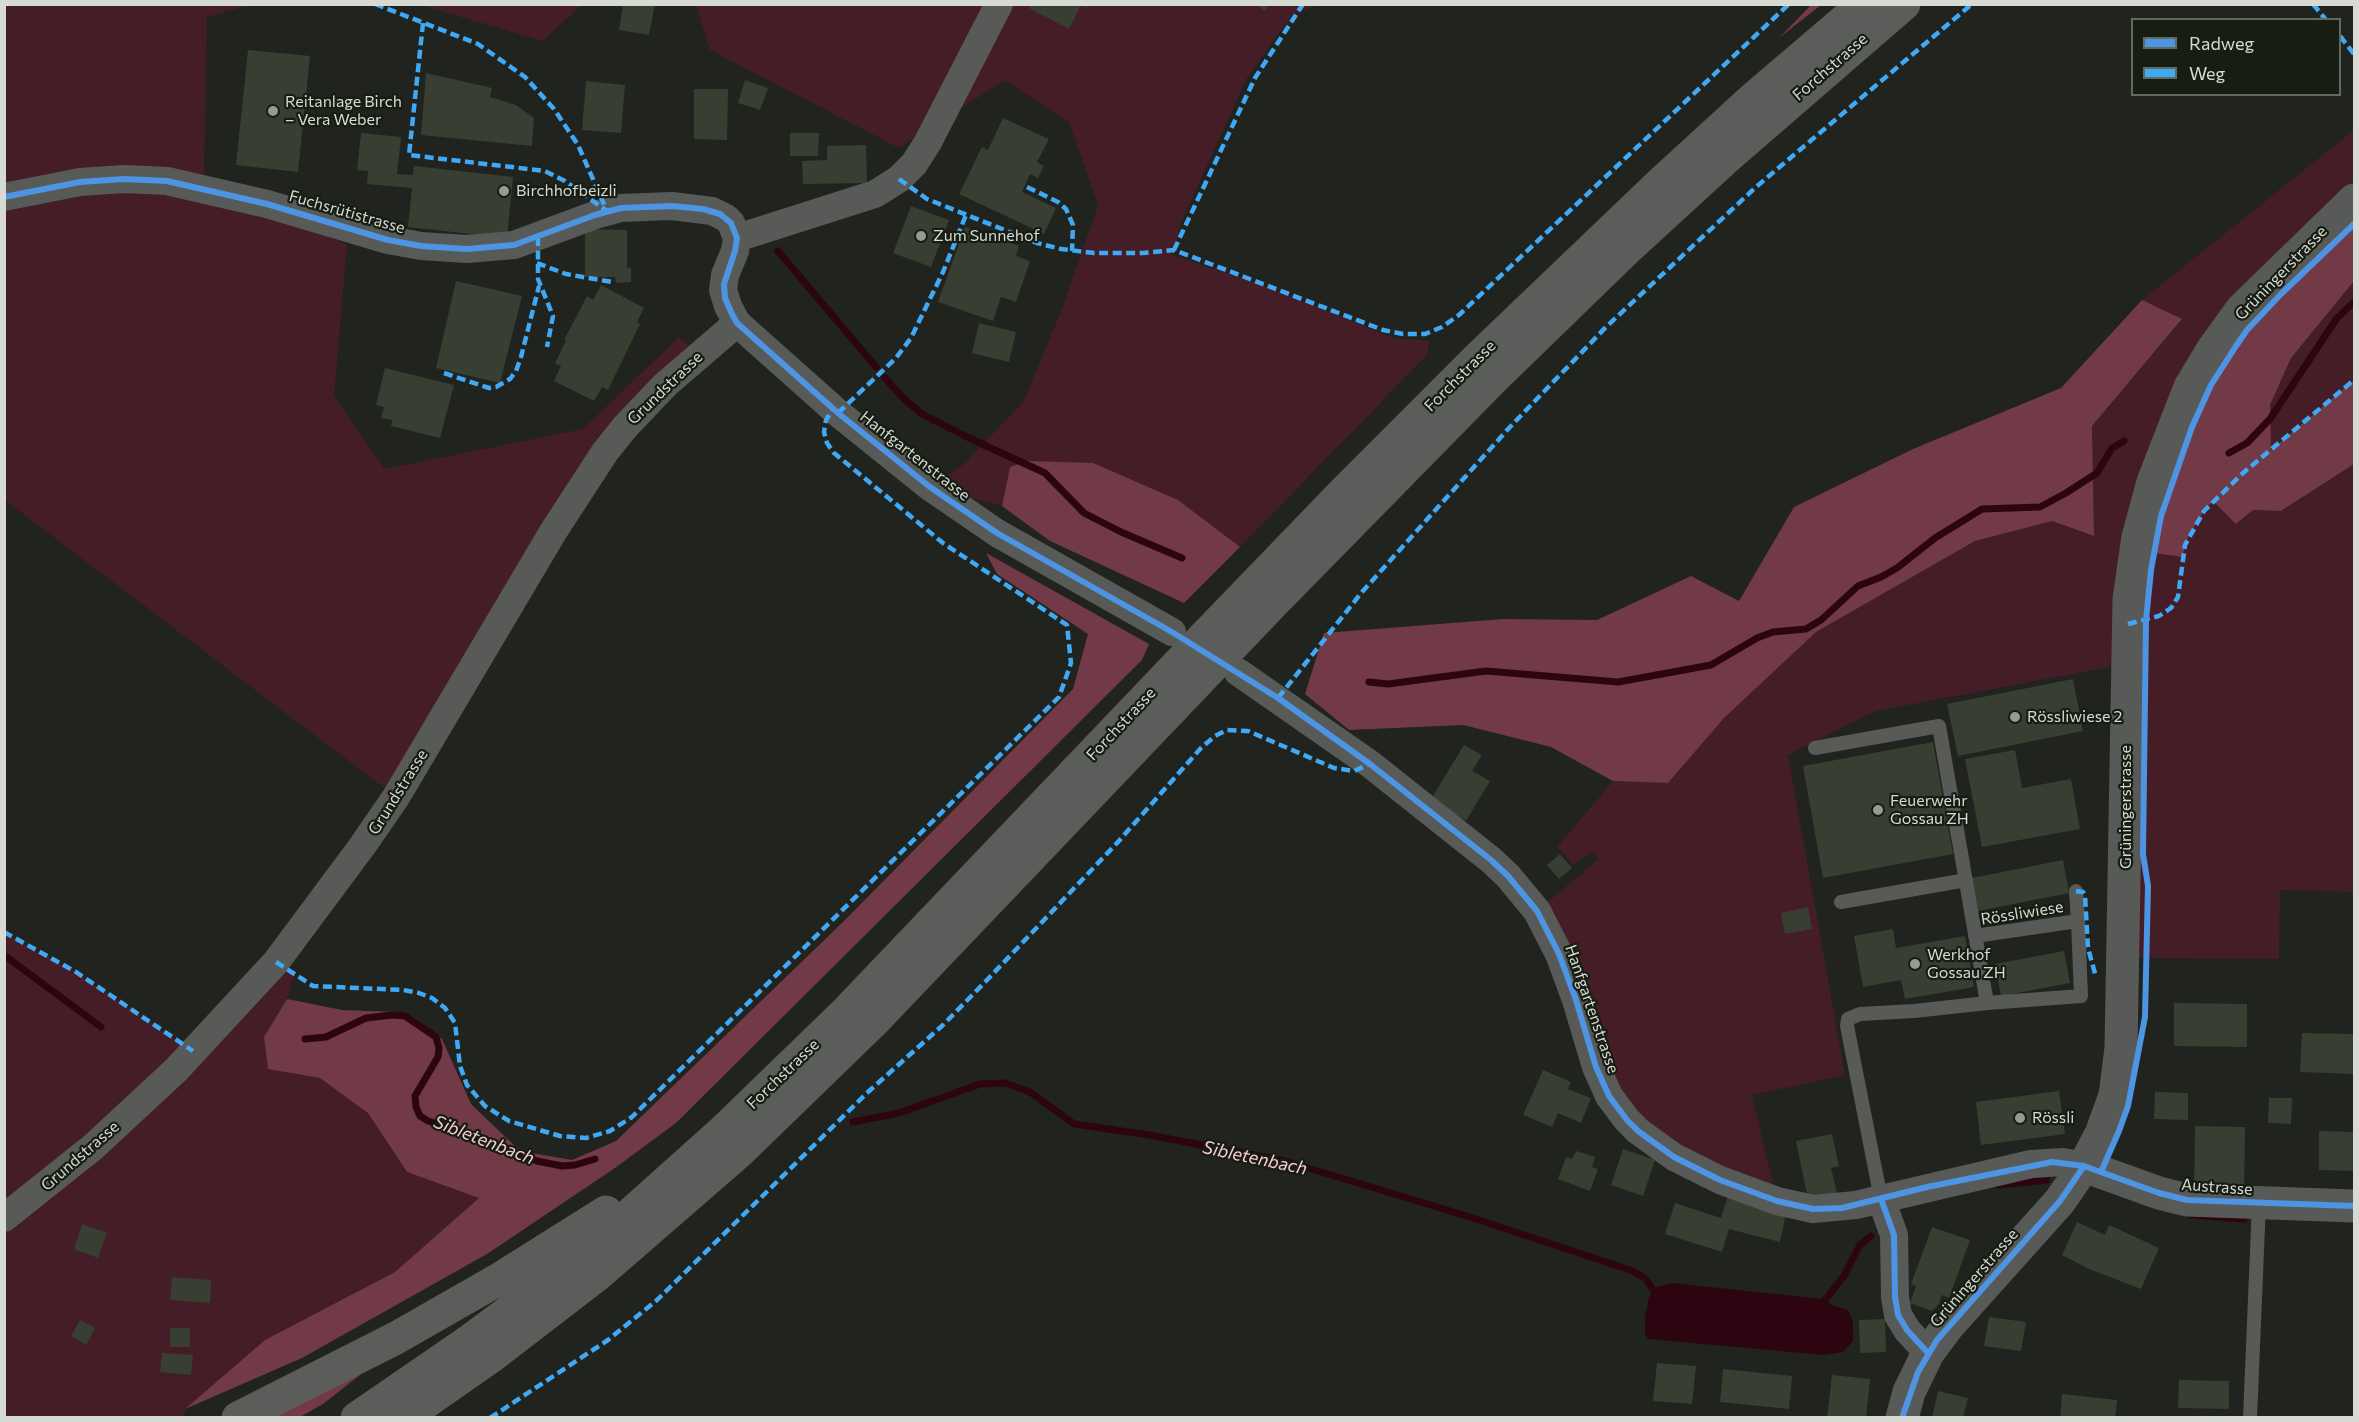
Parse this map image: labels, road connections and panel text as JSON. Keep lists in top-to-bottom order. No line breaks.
{"streets":{"highway":["Forchstrasse"],"street":["Fuchsrütistrasse","Grüningerstrasse","Grundstrasse","Hanfgartenstrasse","Austrasse"],"lane":["Rössliwiese"]},"crossings":[["Fuchsrütistrasse","Hanfgartenstrasse"],["Grüningerstrasse","Hanfgartenstrasse"],["Grüningerstrasse","Austrasse"],["Grundstrasse","Hanfgartenstrasse"],["Hanfgartenstrasse","Rössliwiese"],["Hanfgartenstrasse","Austrasse"]],"water":["Sibletenbach"],"places":["Reitanlage Birch – Vera Weber","Birchhofbeizli","Zum Sunnehof","Rössliwiese 2","Feuerwehr Gossau ZH","Werkhof Gossau ZH","Rössli"],"legend":["Radweg","Weg"]}
